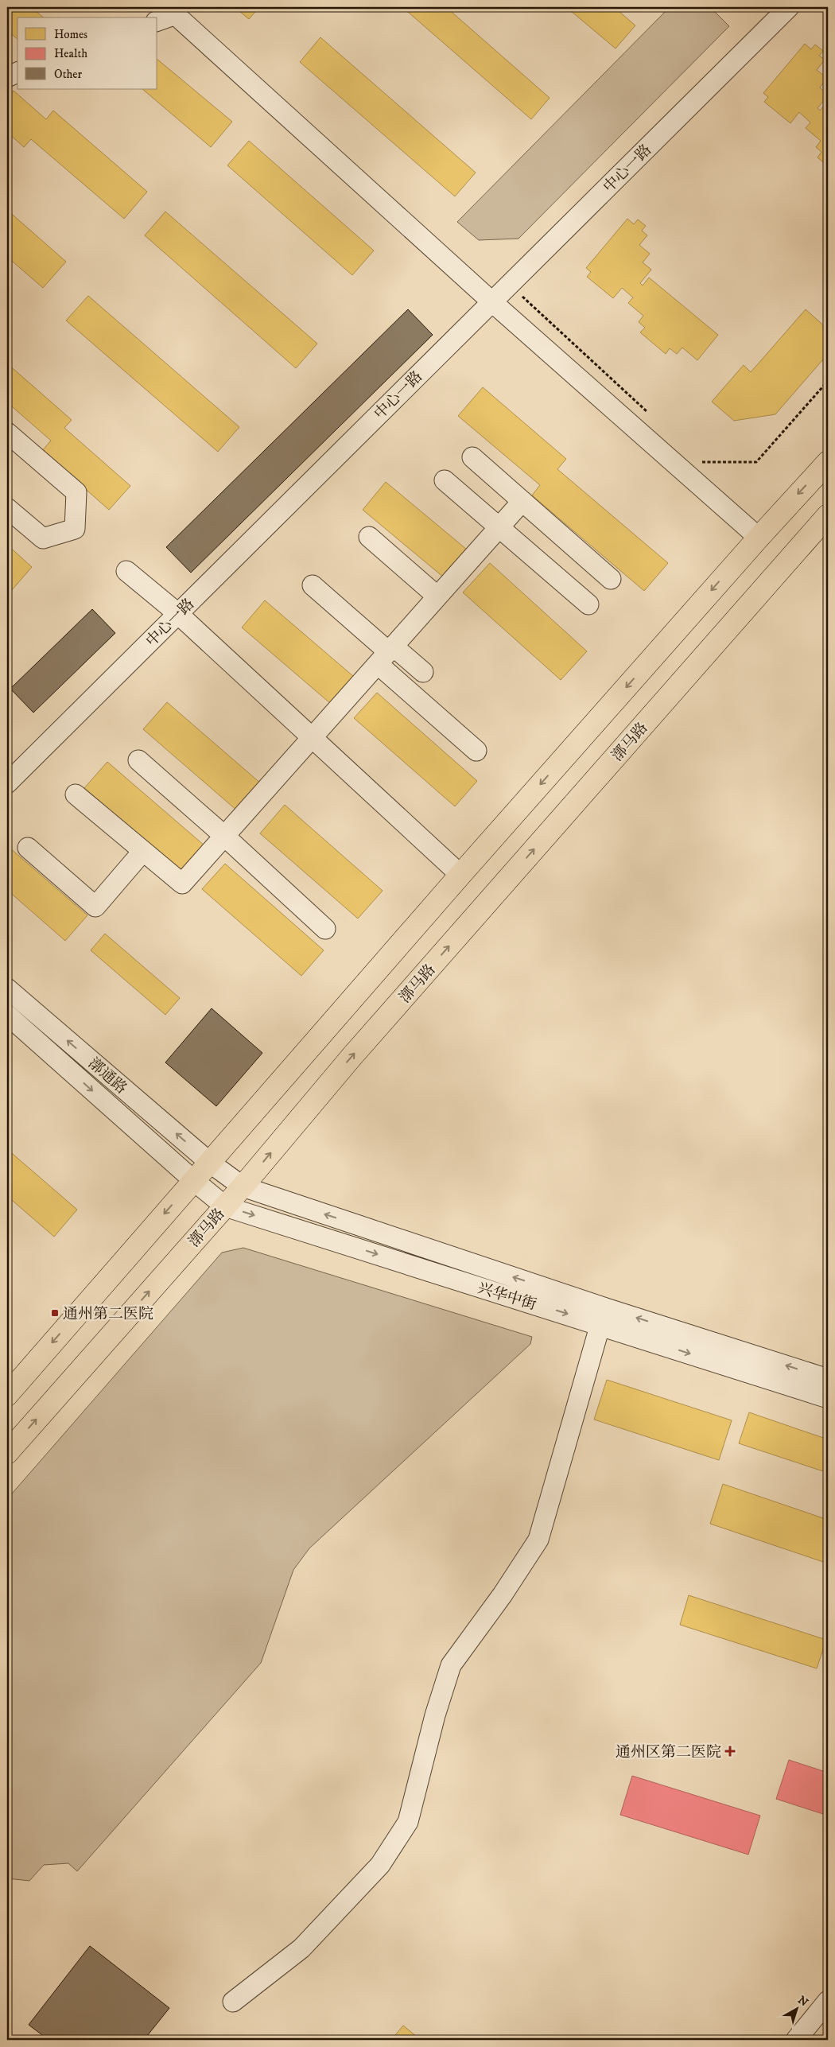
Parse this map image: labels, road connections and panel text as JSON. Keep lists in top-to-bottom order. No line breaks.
{"streets":{"main road":["漷马路"],"street":["中心一路","漷通路","兴华中街"]},"crossings":[["漷马路","兴华中街"],["漷通路","兴华中街"]],"places":{"transit":["通州第二医院"],"health":["通州区第二医院"]},"legend":["Homes","Health","Other"],"north":"top right"}
